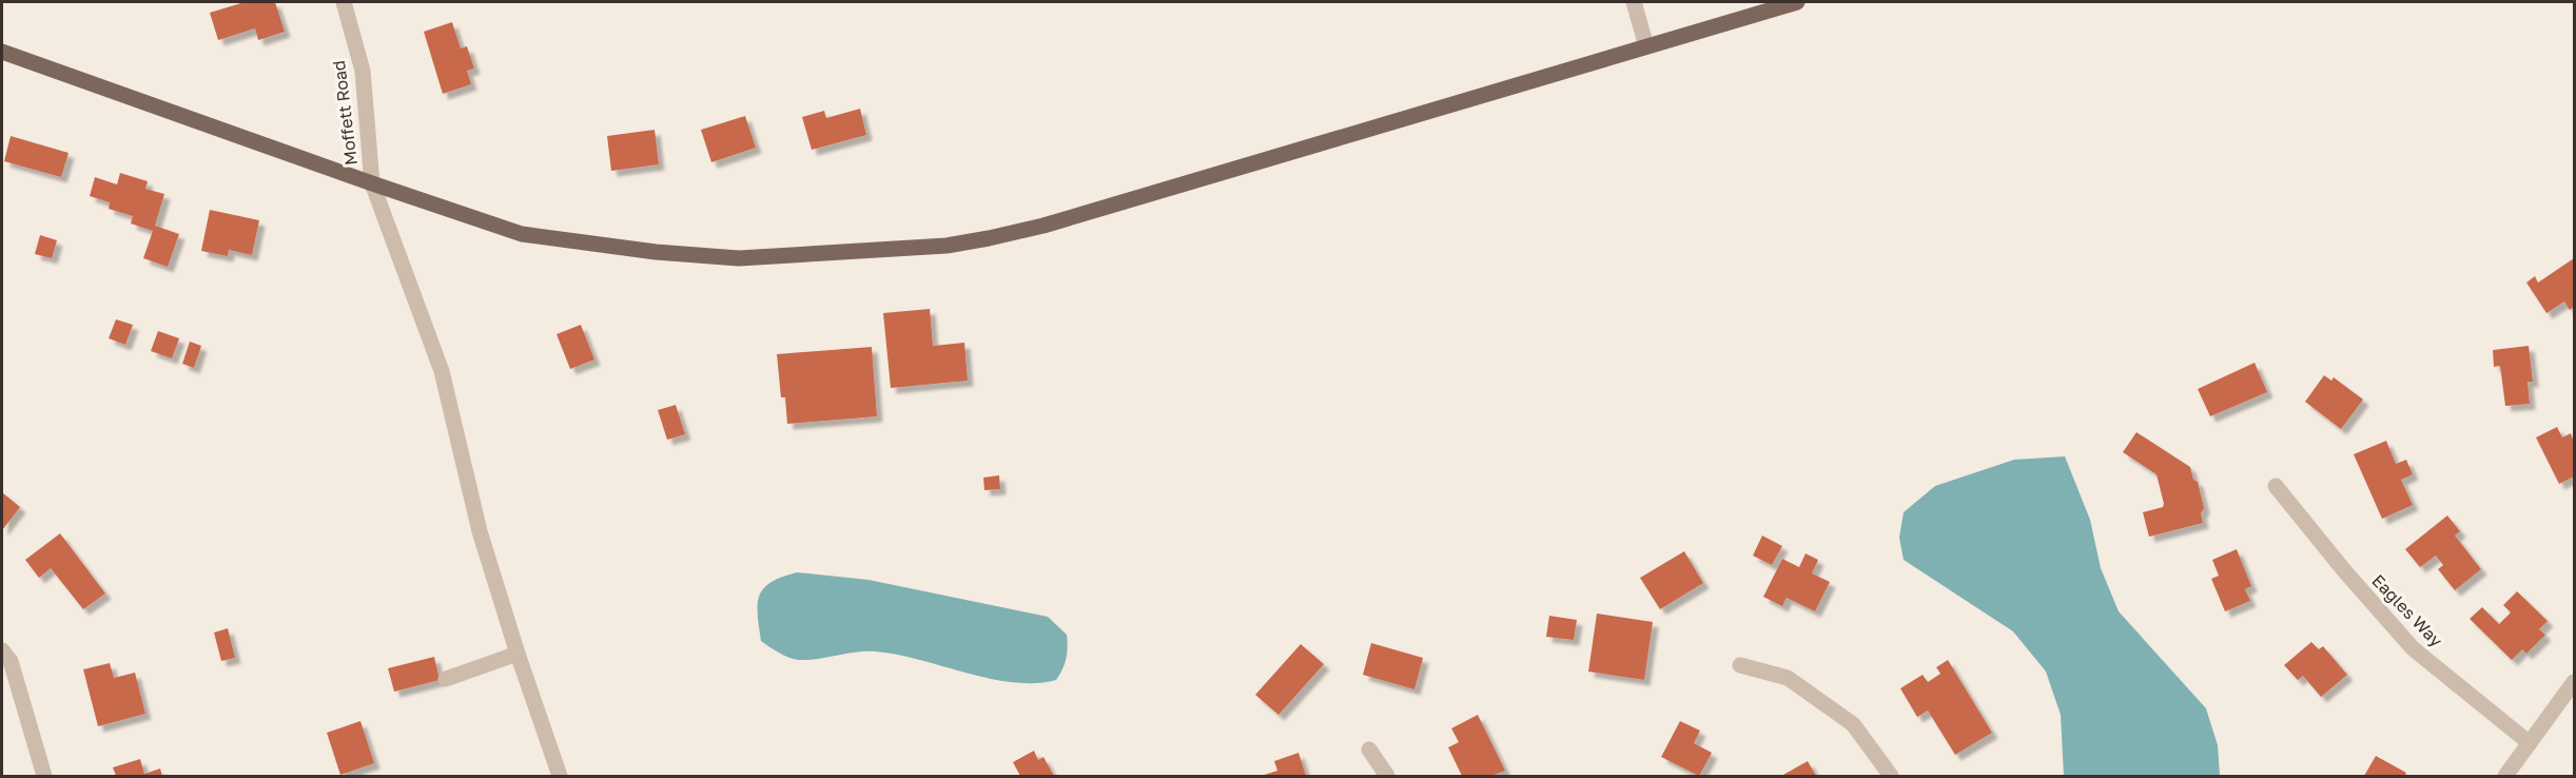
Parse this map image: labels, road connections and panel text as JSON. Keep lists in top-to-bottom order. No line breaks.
{"streets":{"street":["Moffett Road","Eagles Way"]}}
